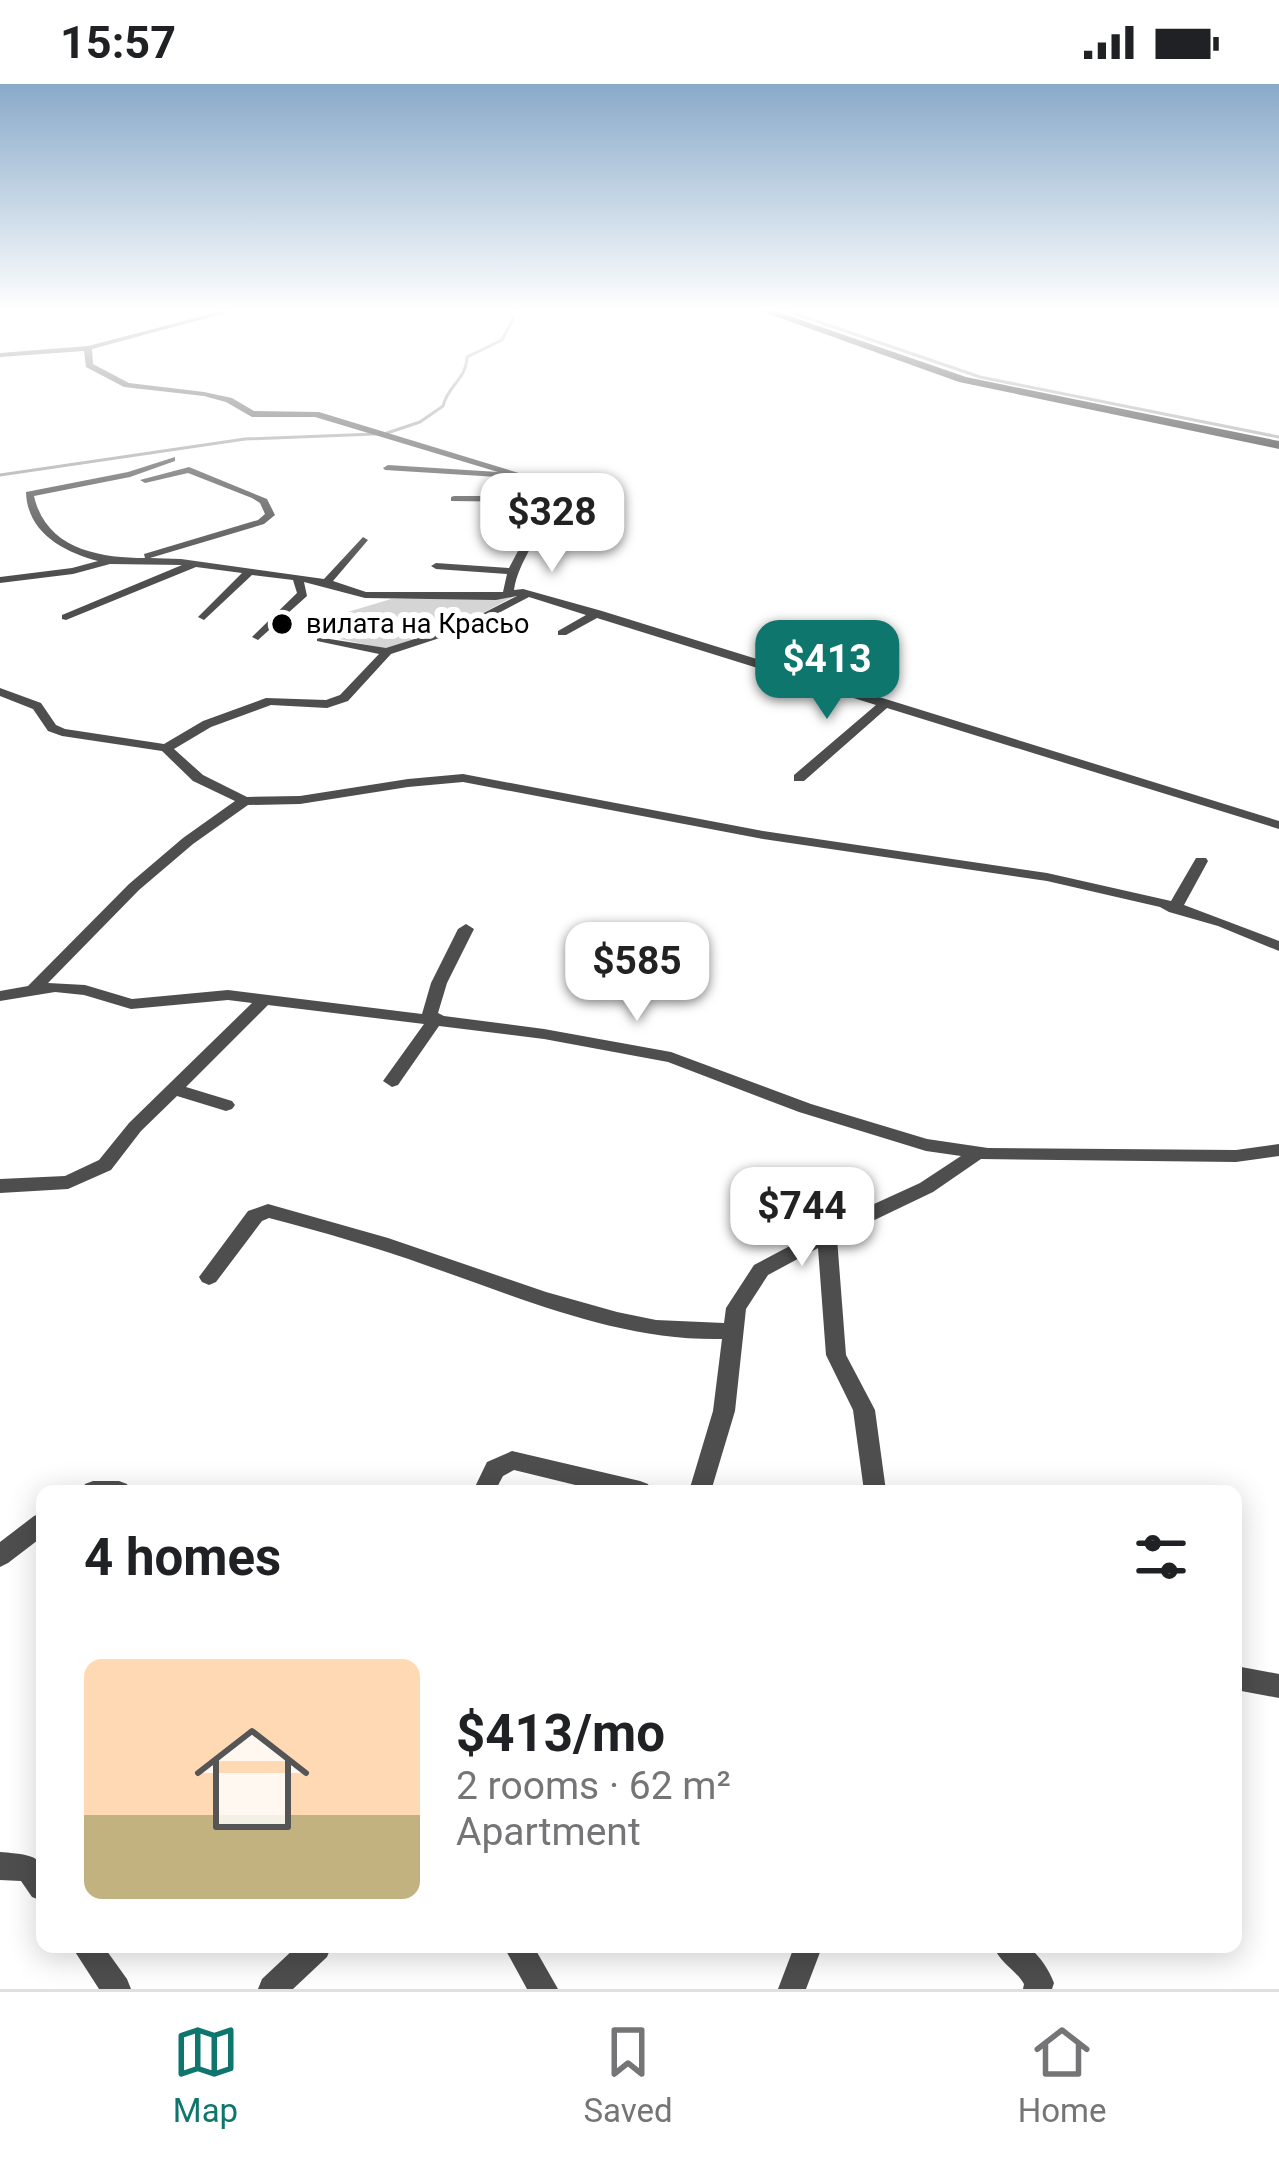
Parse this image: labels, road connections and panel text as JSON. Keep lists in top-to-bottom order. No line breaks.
{"places":["вилата на Красьо"],"page":{"status":"15:57","price":["$328","$413","$585","$744"],"heading":"4 homes","list":[{"name":"$413/mo","note":"2 rooms · 62 m² · Apartment"}],"tabs":["Map","Saved","Home"]}}
